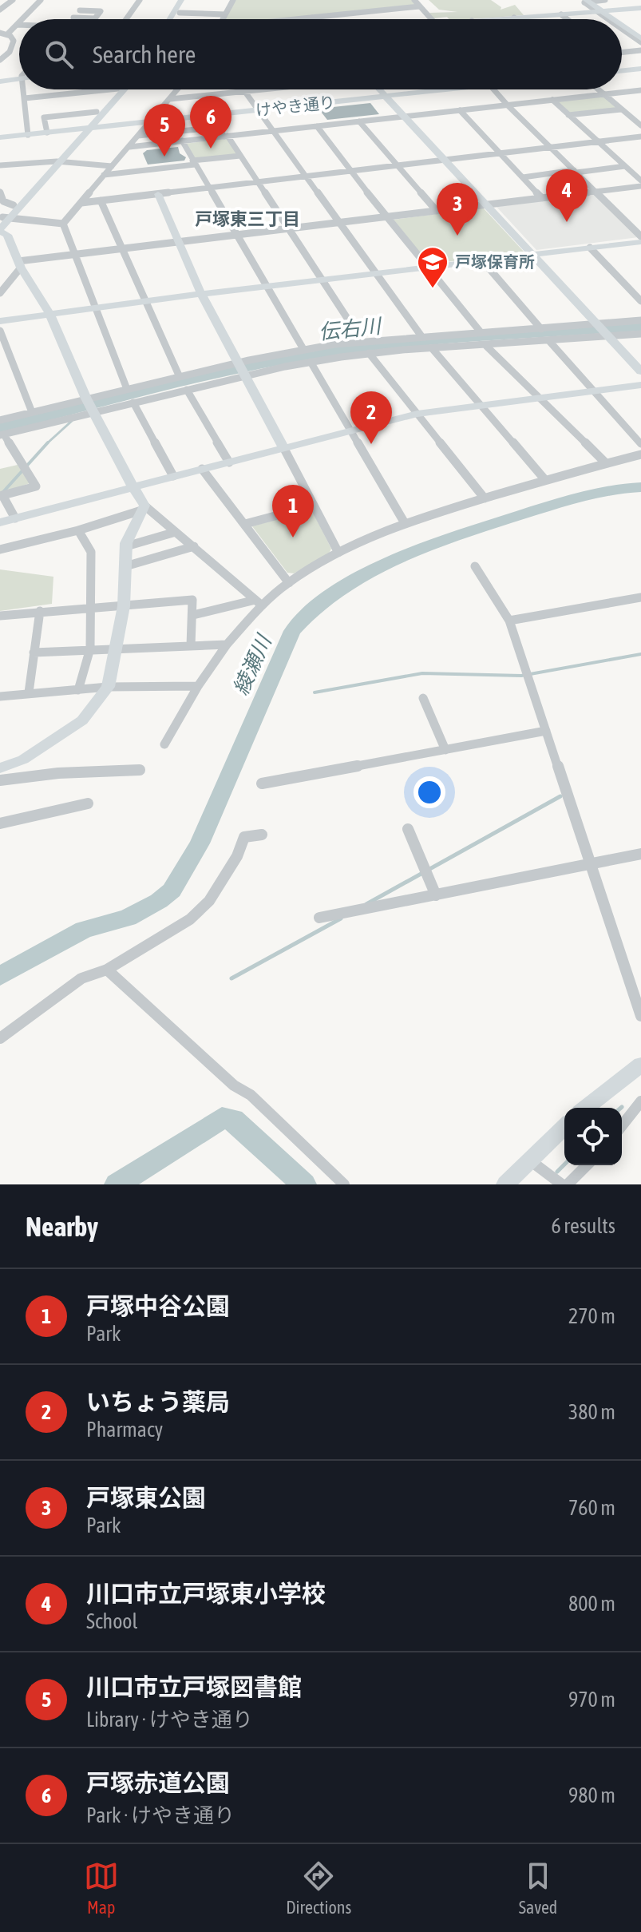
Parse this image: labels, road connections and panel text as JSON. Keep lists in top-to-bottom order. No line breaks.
{"streets":{"street":["けやき通り"]},"districts":["戸塚東三丁目"],"water":["伝右川","綾瀬川"],"places":{"school or university":["戸塚保育所"]},"page":{"search":"Search here","pins":["6","5","4","3","2","1"],"heading":["Nearby","6 results"],"list":[{"mark":"1","name":"戸塚中谷公園","note":"Park","value":"270 m"},{"mark":"2","name":"いちょう薬局","note":"Pharmacy","value":"380 m"},{"mark":"3","name":"戸塚東公園","note":"Park","value":"760 m"},{"mark":"4","name":"川口市立戸塚東小学校","note":"School","value":"800 m"},{"mark":"5","name":"川口市立戸塚図書館","note":"Library · けやき通り","value":"970 m"},{"mark":"6","name":"戸塚赤道公園","note":"Park · けやき通り","value":"980 m"}],"nav":["Map","Directions","Saved"]}}
